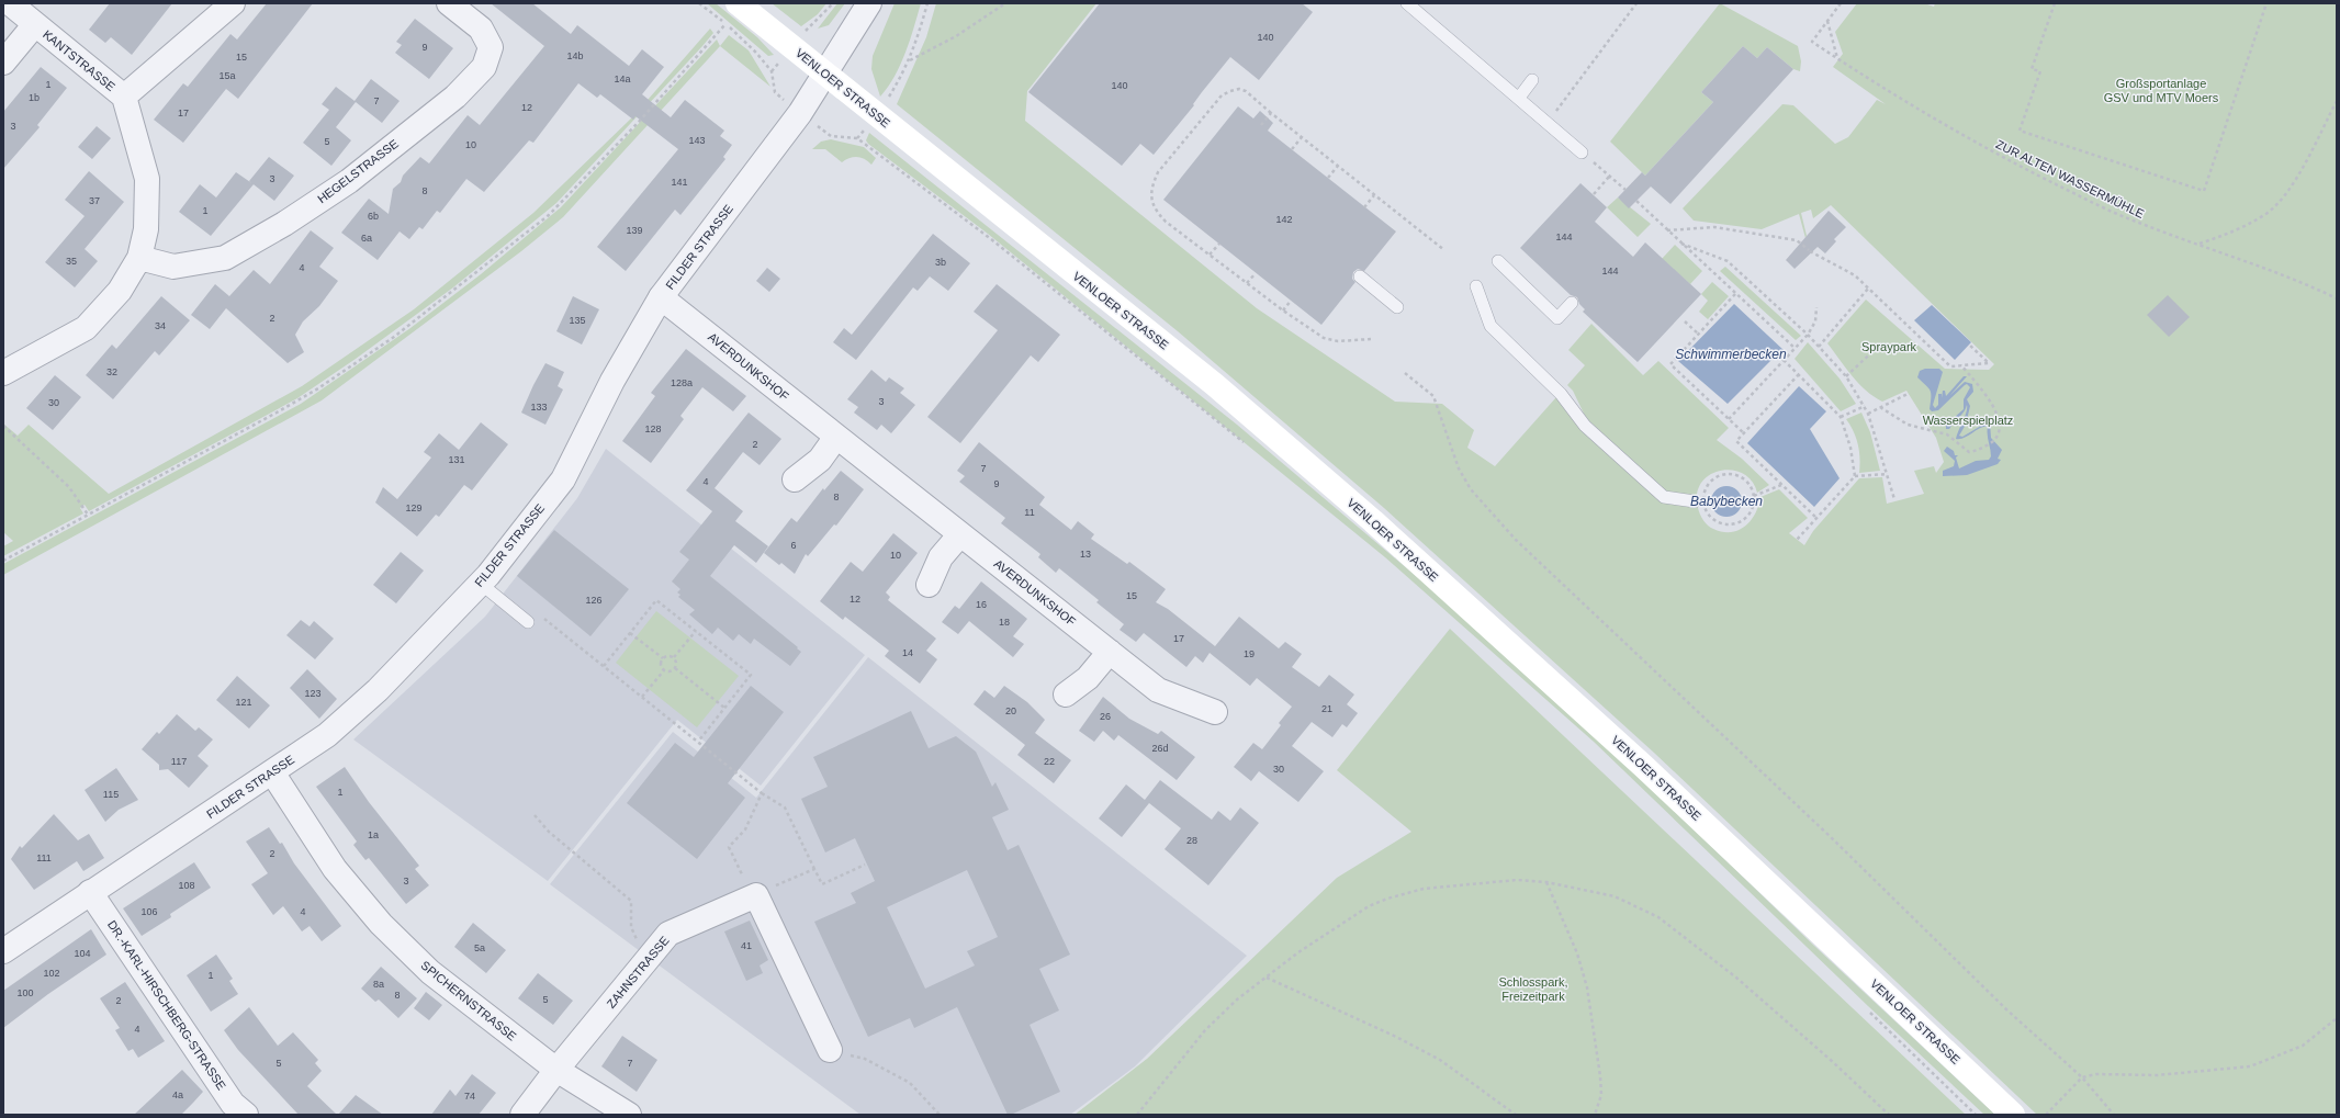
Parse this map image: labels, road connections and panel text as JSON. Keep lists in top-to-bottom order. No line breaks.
{"streets":{"main road":["VENLOER STRASSE"],"street":["KANTSTRASSE","HEGELSTRASSE","FILDER STRASSE","AVERDUNKSHOF","ZAHNSTRASSE","SPICHERNSTRASSE","DR.-KARL-HIRSCHBERG-STRASSE"],"path":["ZUR ALTEN WASSERMÜHLE"]},"crossings":[["KANTSTRASSE","HEGELSTRASSE"],["VENLOER STRASSE","FILDER STRASSE"],["FILDER STRASSE","AVERDUNKSHOF"],["FILDER STRASSE","SPICHERNSTRASSE"],["FILDER STRASSE","DR.-KARL-HIRSCHBERG-STRASSE"],["ZAHNSTRASSE","SPICHERNSTRASSE"]],"water":["Schwimmerbecken","Babybecken"],"parks":["Großsportanlage GSV und MTV Moers","Spraypark","Wasserspielplatz","Schlosspark, Freizeitpark"],"house_numbers":["140","9","14b","15","15a","14a","1","140","1b","7","12","17","3","143","5","10","3","141","8","37","1","6b","142","139","144","6a","35","3b","4","144","2","135","34","32","128a","3","30","133","128","2","131","7","4","9","8","129","11","6","13","10","15","12","126","16","18","17","14","19","123","121","21","20","26","26d","117","22","30","1","115","1a","28","2","111","3","108","106","4","41","5a","104","102","1","8a","100","8","5","2","4","5","7","4a","74"]}
